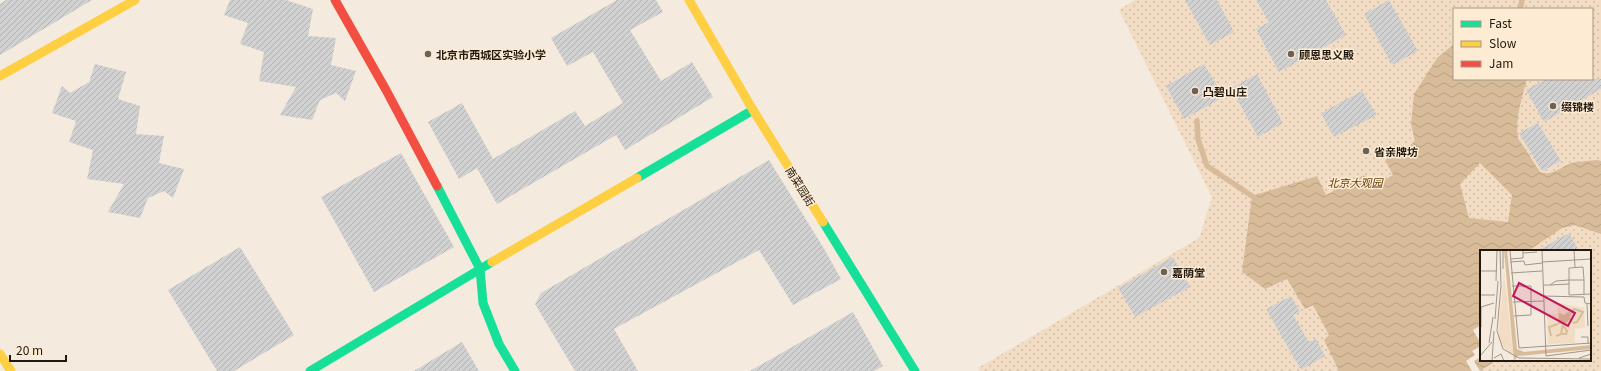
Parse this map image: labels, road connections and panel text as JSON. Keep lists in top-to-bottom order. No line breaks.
{"streets":{"street":["南菜园街"]},"parks":["北京大观园"],"places":["北京市西城区实验小学","顾恩思义殿","凸碧山庄","缀锦楼","省亲牌坊","嘉荫堂"],"legend":["Fast","Slow","Jam"],"scale_bar":"20 m"}
